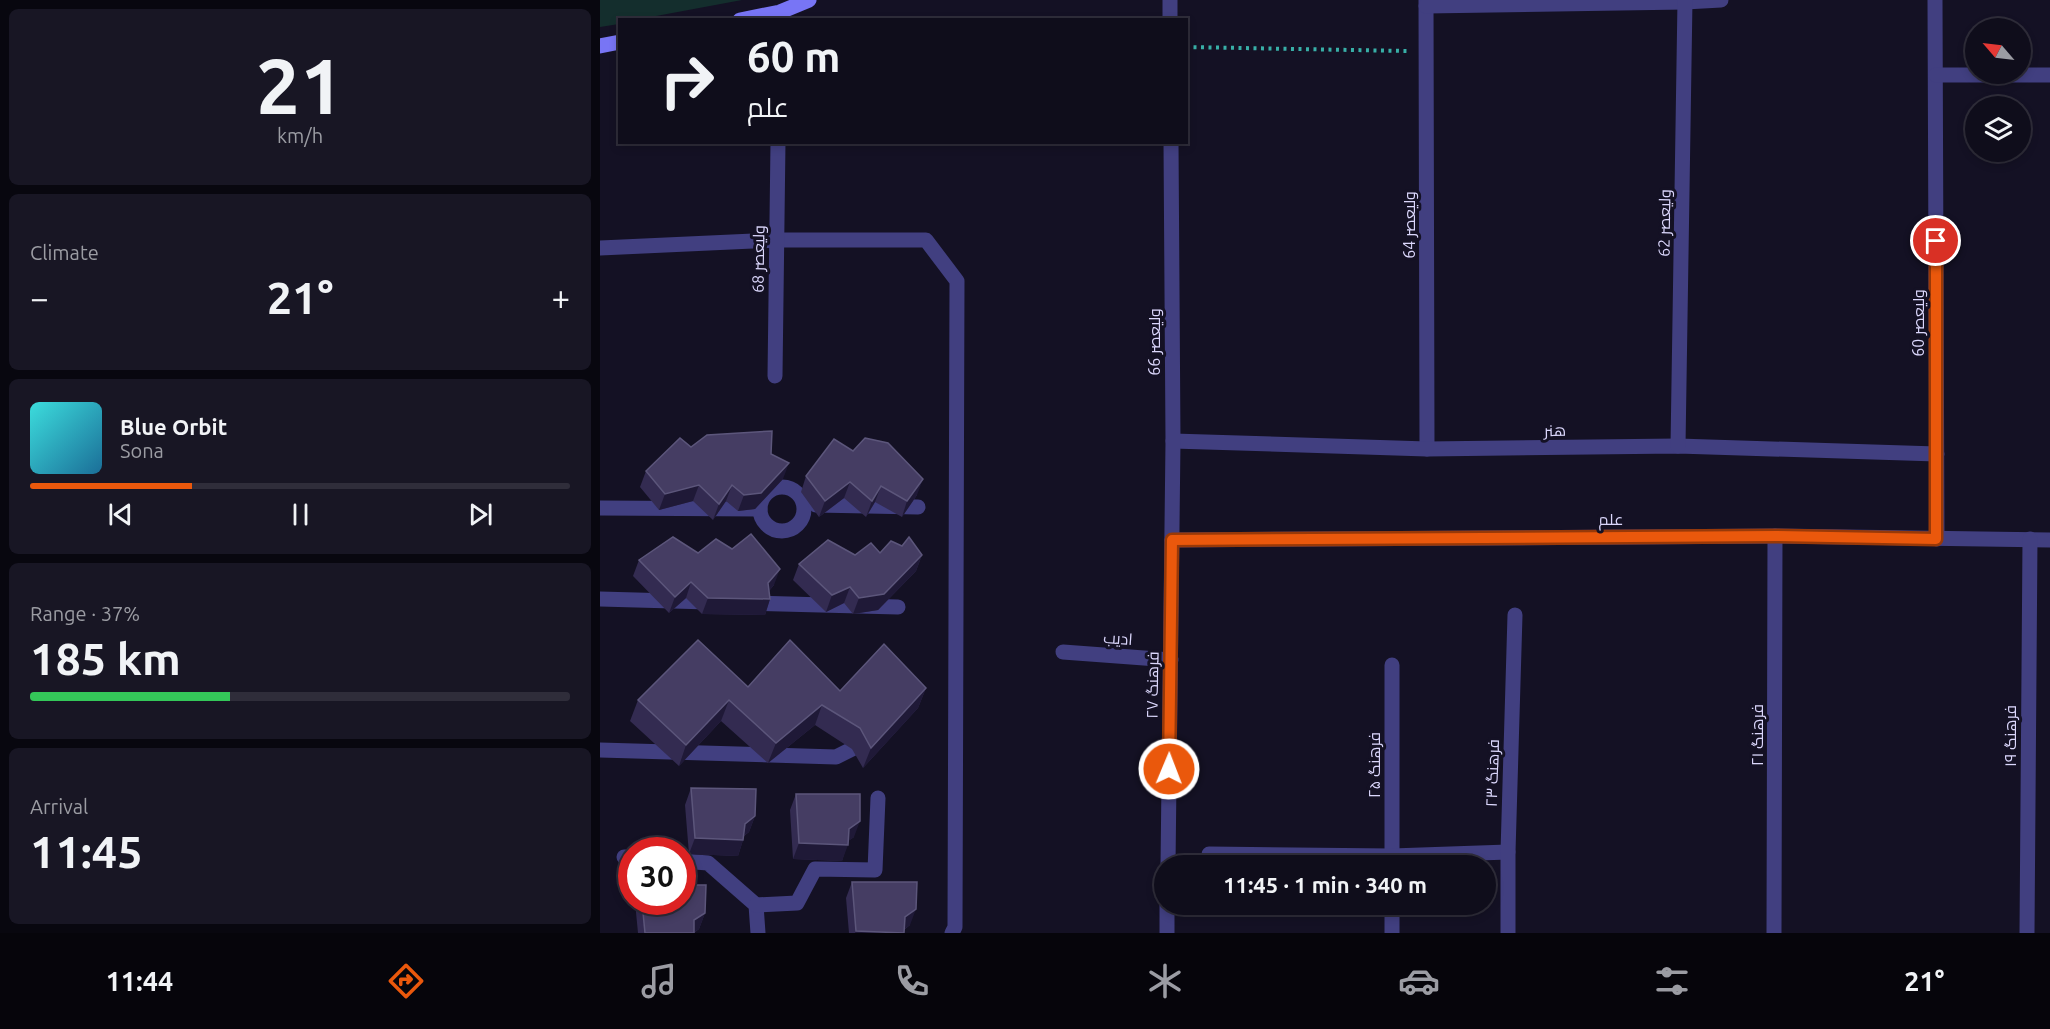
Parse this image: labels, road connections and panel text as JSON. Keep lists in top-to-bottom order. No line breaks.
{"streets":{"street":["ولیعصر 62","ولیعصر 64","ولیعصر 68","ولیعصر 60","ولیعصر 66","هنر","علم","ادیب","فرهنگ ۲۷","فرهنگ ۲۱","فرهنگ ۱۹","فرهنگ ۲۵","فرهنگ ۲۳"]},"crossings":[["ولیعصر 62","هنر"],["ولیعصر 64","هنر"],["ولیعصر 60","هنر"],["ولیعصر 60","علم"],["ولیعصر 66","هنر"],["ولیعصر 66","علم"],["ولیعصر 66","فرهنگ ۲۷"],["علم","فرهنگ ۲۷"],["علم","فرهنگ ۲۱"],["علم","فرهنگ ۱۹"],["ادیب","فرهنگ ۲۷"]],"north":"top left","page":{"tile":[["21","km/h"],"Climate",["Range · 37%","185 km"],["Arrival","11:45"]],"turn":["60 m","علم"],"heat":["−","21°","+"],"song":["Blue Orbit","Sona"],"limit":"30","trip":"11:45 · 1 min · 340 m","tabs":["11:44","21°"]}}
